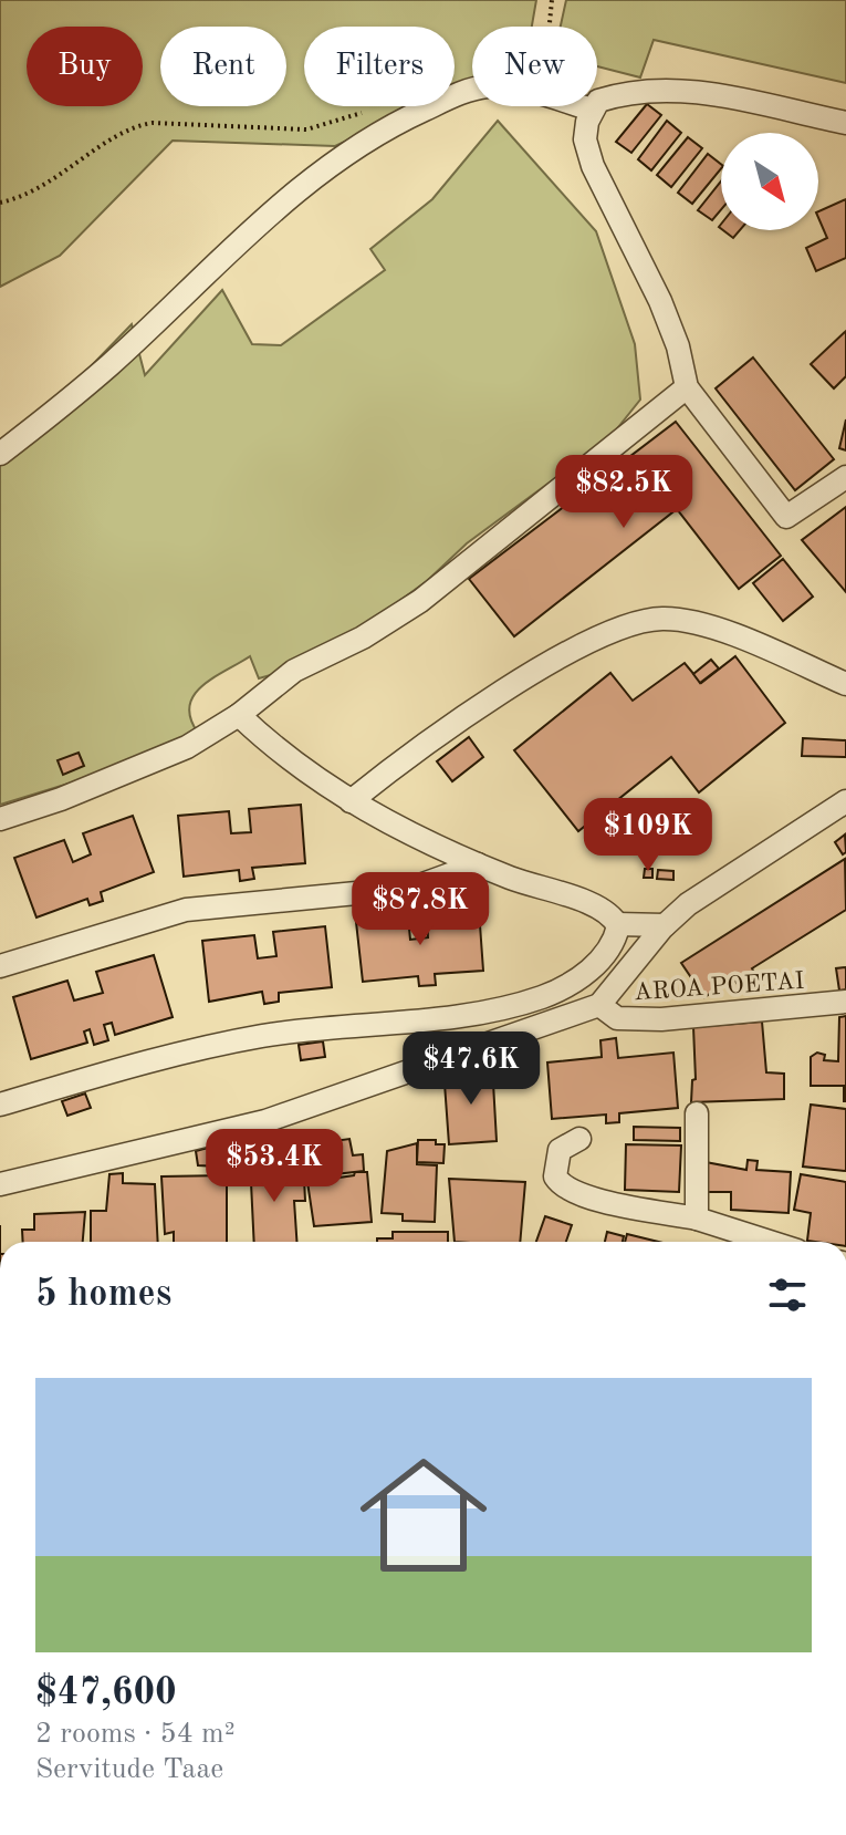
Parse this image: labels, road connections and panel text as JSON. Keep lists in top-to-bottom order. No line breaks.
{"streets":{"street":["AROA POETAI"]},"north":"bottom right","page":{"chip":["Buy","Rent","Filters","New"],"price":["$82.5K","$109K","$87.8K","$47.6K","$53.4K"],"heading":"5 homes","list":[{"name":"$47,600","note":"2 rooms · 54 m² · Servitude Taae"}]}}
